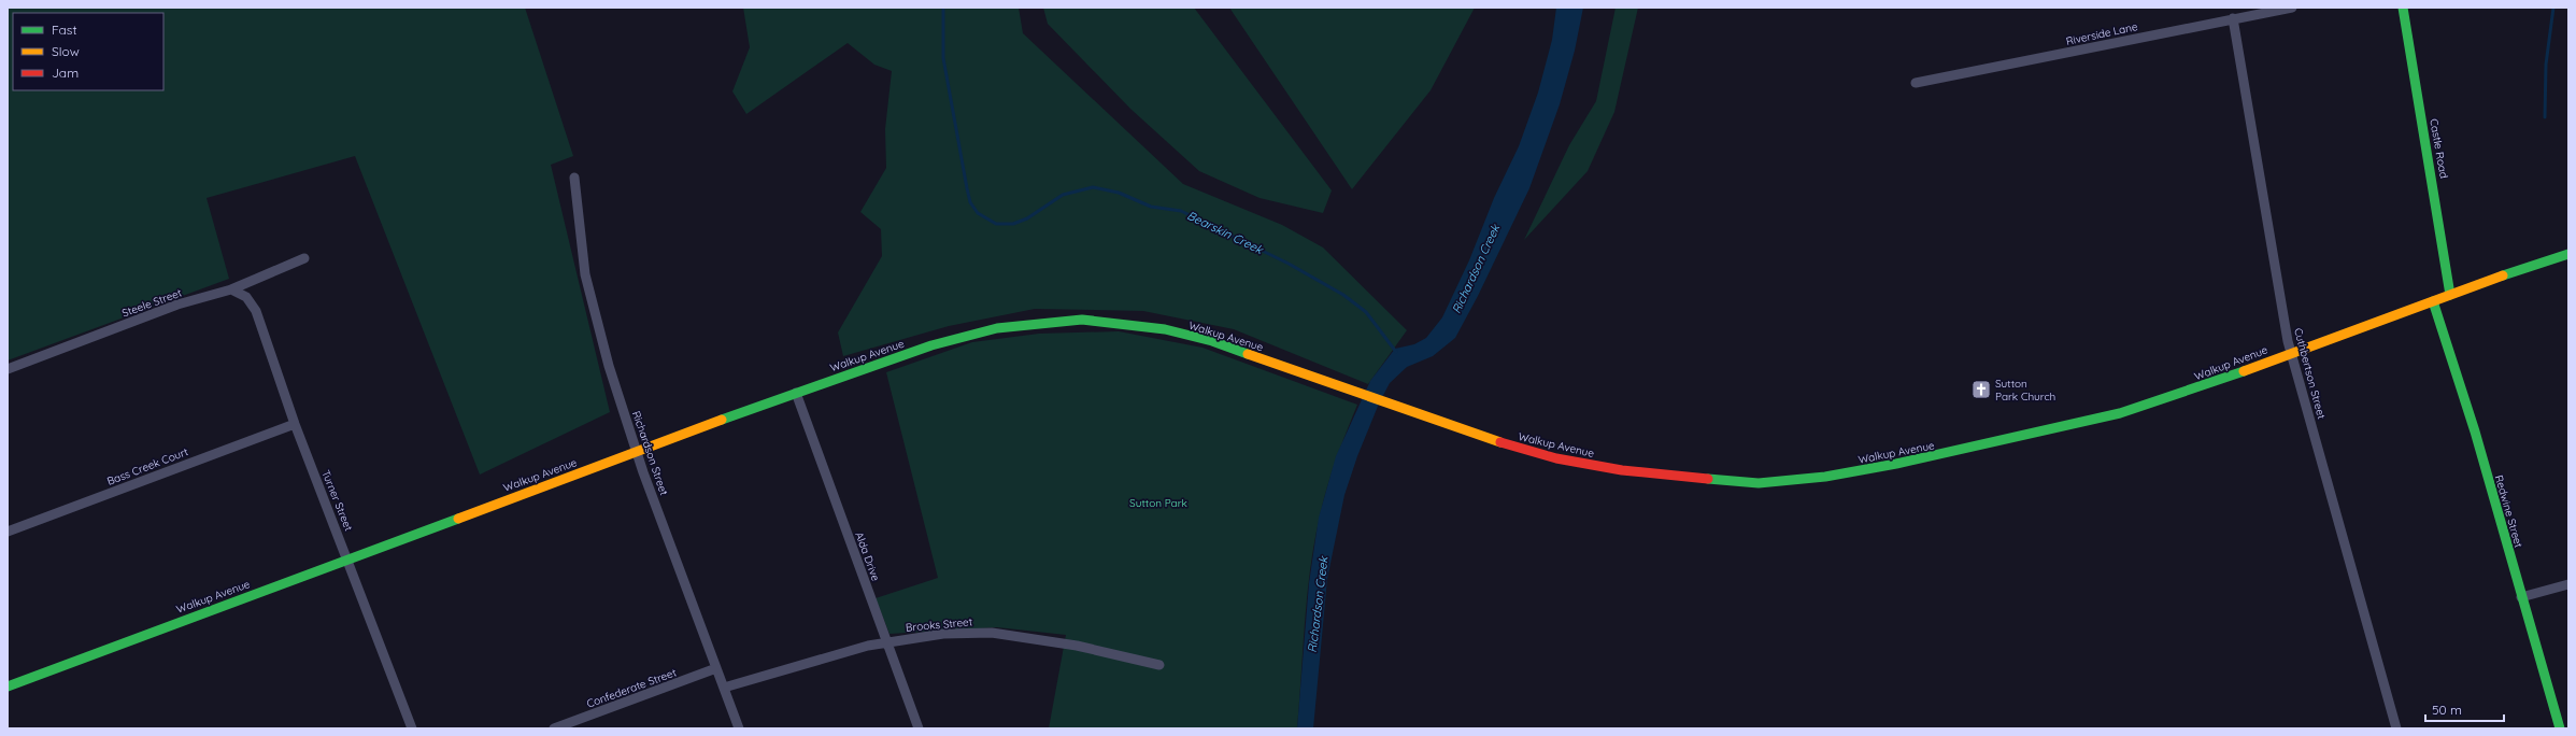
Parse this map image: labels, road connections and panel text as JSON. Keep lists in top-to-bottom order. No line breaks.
{"streets":{"street":["Riverside Lane","Castle Road","Steele Street","Walkup Avenue","Cuthbertson Street","Richardson Street","Bass Creek Court","Turner Street","Redwine Street","Alda Drive","Brooks Street","Confederate Street"]},"crossings":[["Riverside Lane","Cuthbertson Street"],["Castle Road","Walkup Avenue"],["Steele Street","Turner Street"],["Walkup Avenue","Cuthbertson Street"],["Walkup Avenue","Richardson Street"],["Walkup Avenue","Turner Street"],["Walkup Avenue","Redwine Street"],["Walkup Avenue","Alda Drive"],["Richardson Street","Brooks Street"],["Richardson Street","Confederate Street"],["Bass Creek Court","Turner Street"],["Alda Drive","Brooks Street"]],"water":["Bearskin Creek","Richardson Creek"],"parks":["Sutton Park"],"places":{"church":["Sutton Park Church"]},"legend":["Fast","Slow","Jam"],"scale_bar":"50 m"}
